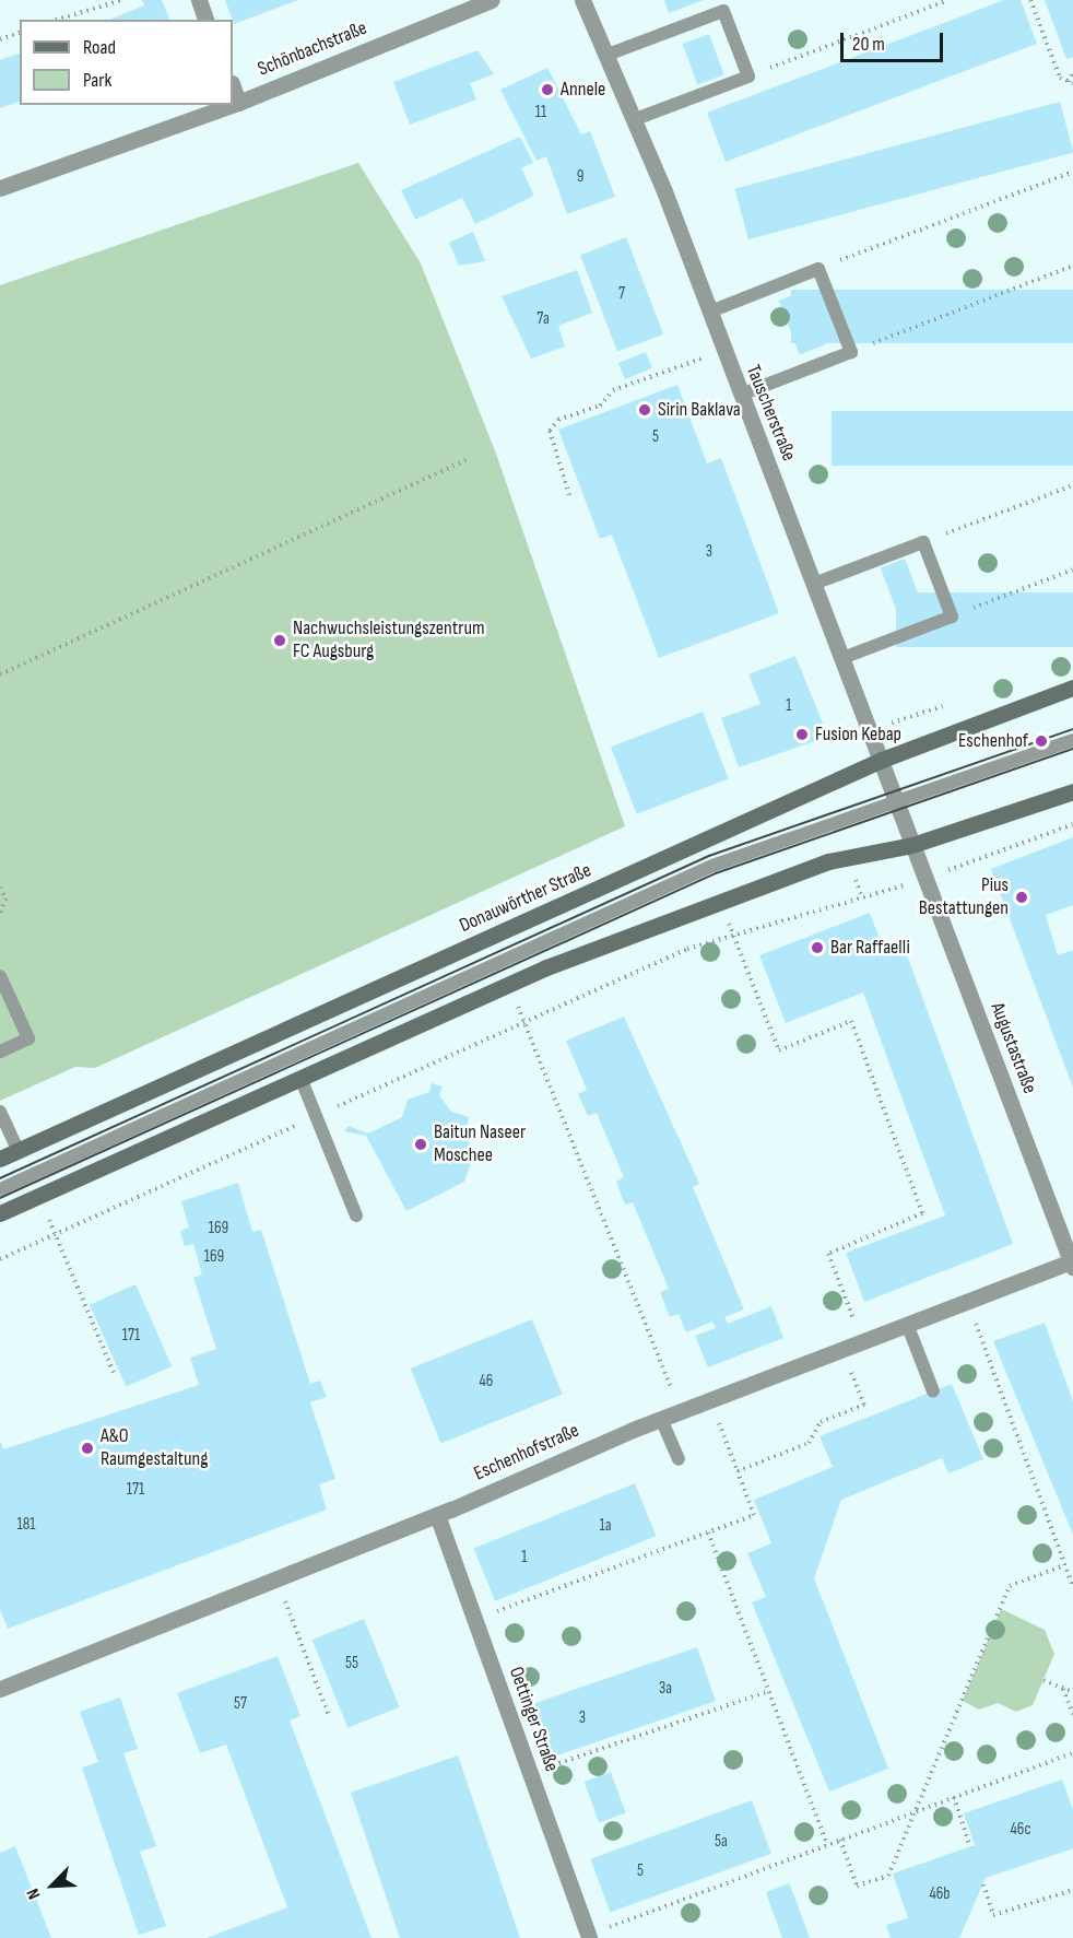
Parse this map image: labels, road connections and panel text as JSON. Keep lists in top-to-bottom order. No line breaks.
{"streets":{"main road":["Donauwörther Straße"],"street":["Schönbachstraße","Tauscherstraße","Augustastraße","Eschenhofstraße","Oettinger Straße"]},"crossings":[["Tauscherstraße","Donauwörther Straße"],["Tauscherstraße","Augustastraße"],["Augustastraße","Eschenhofstraße"],["Eschenhofstraße","Oettinger Straße"]],"places":["Annele","Sirin Baklava","Nachwuchsleistungszentrum FC Augsburg","Fusion Kebap","Eschenhof","Pius Bestattungen","Bar Raffaelli","Baitun Naseer Moschee","A&O Raumgestaltung"],"house_numbers":["11","9","7","7a","5","3","1","169","169","171","46","171","181","1a","1","55","3a","57","3","46c","5a","5","46b"],"legend":["Road","Park"],"scale_bar":"20 m","north":"bottom left"}
